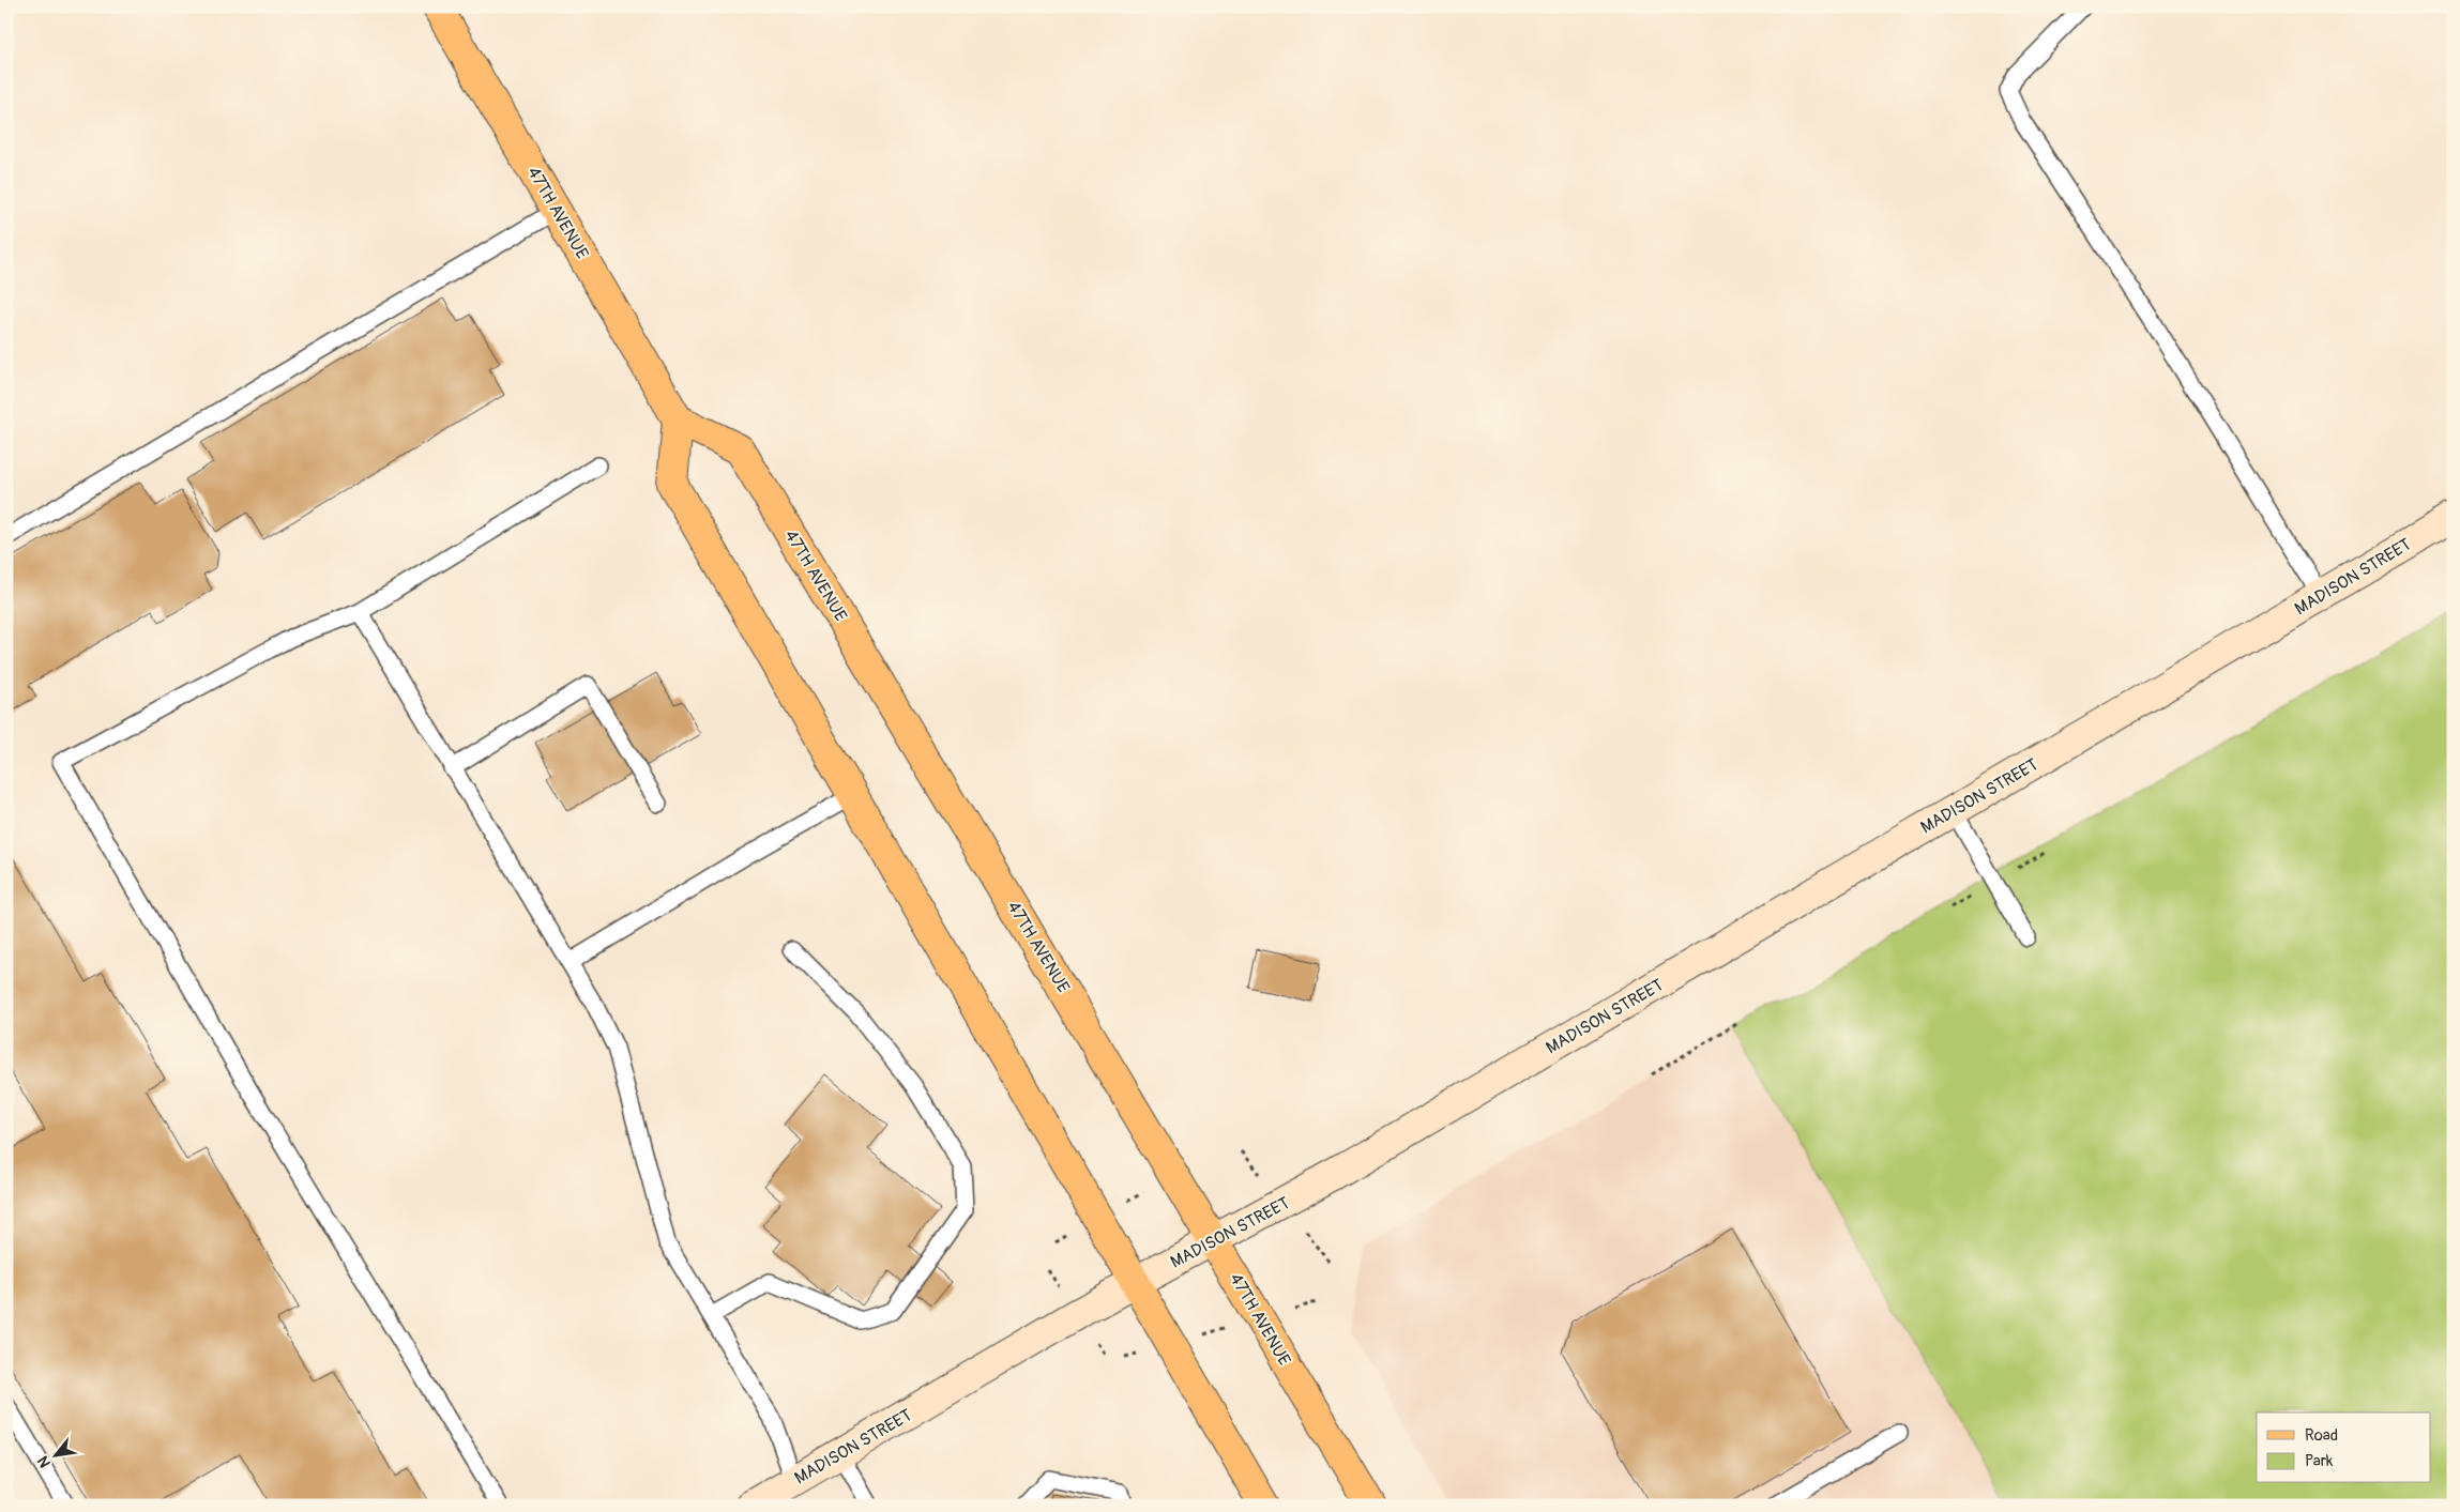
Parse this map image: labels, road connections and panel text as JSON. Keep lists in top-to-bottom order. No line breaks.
{"streets":{"main road":["47TH AVENUE","MADISON STREET"]},"crossings":[["47TH AVENUE","MADISON STREET"]],"legend":["Road","Park"],"north":"bottom left"}
